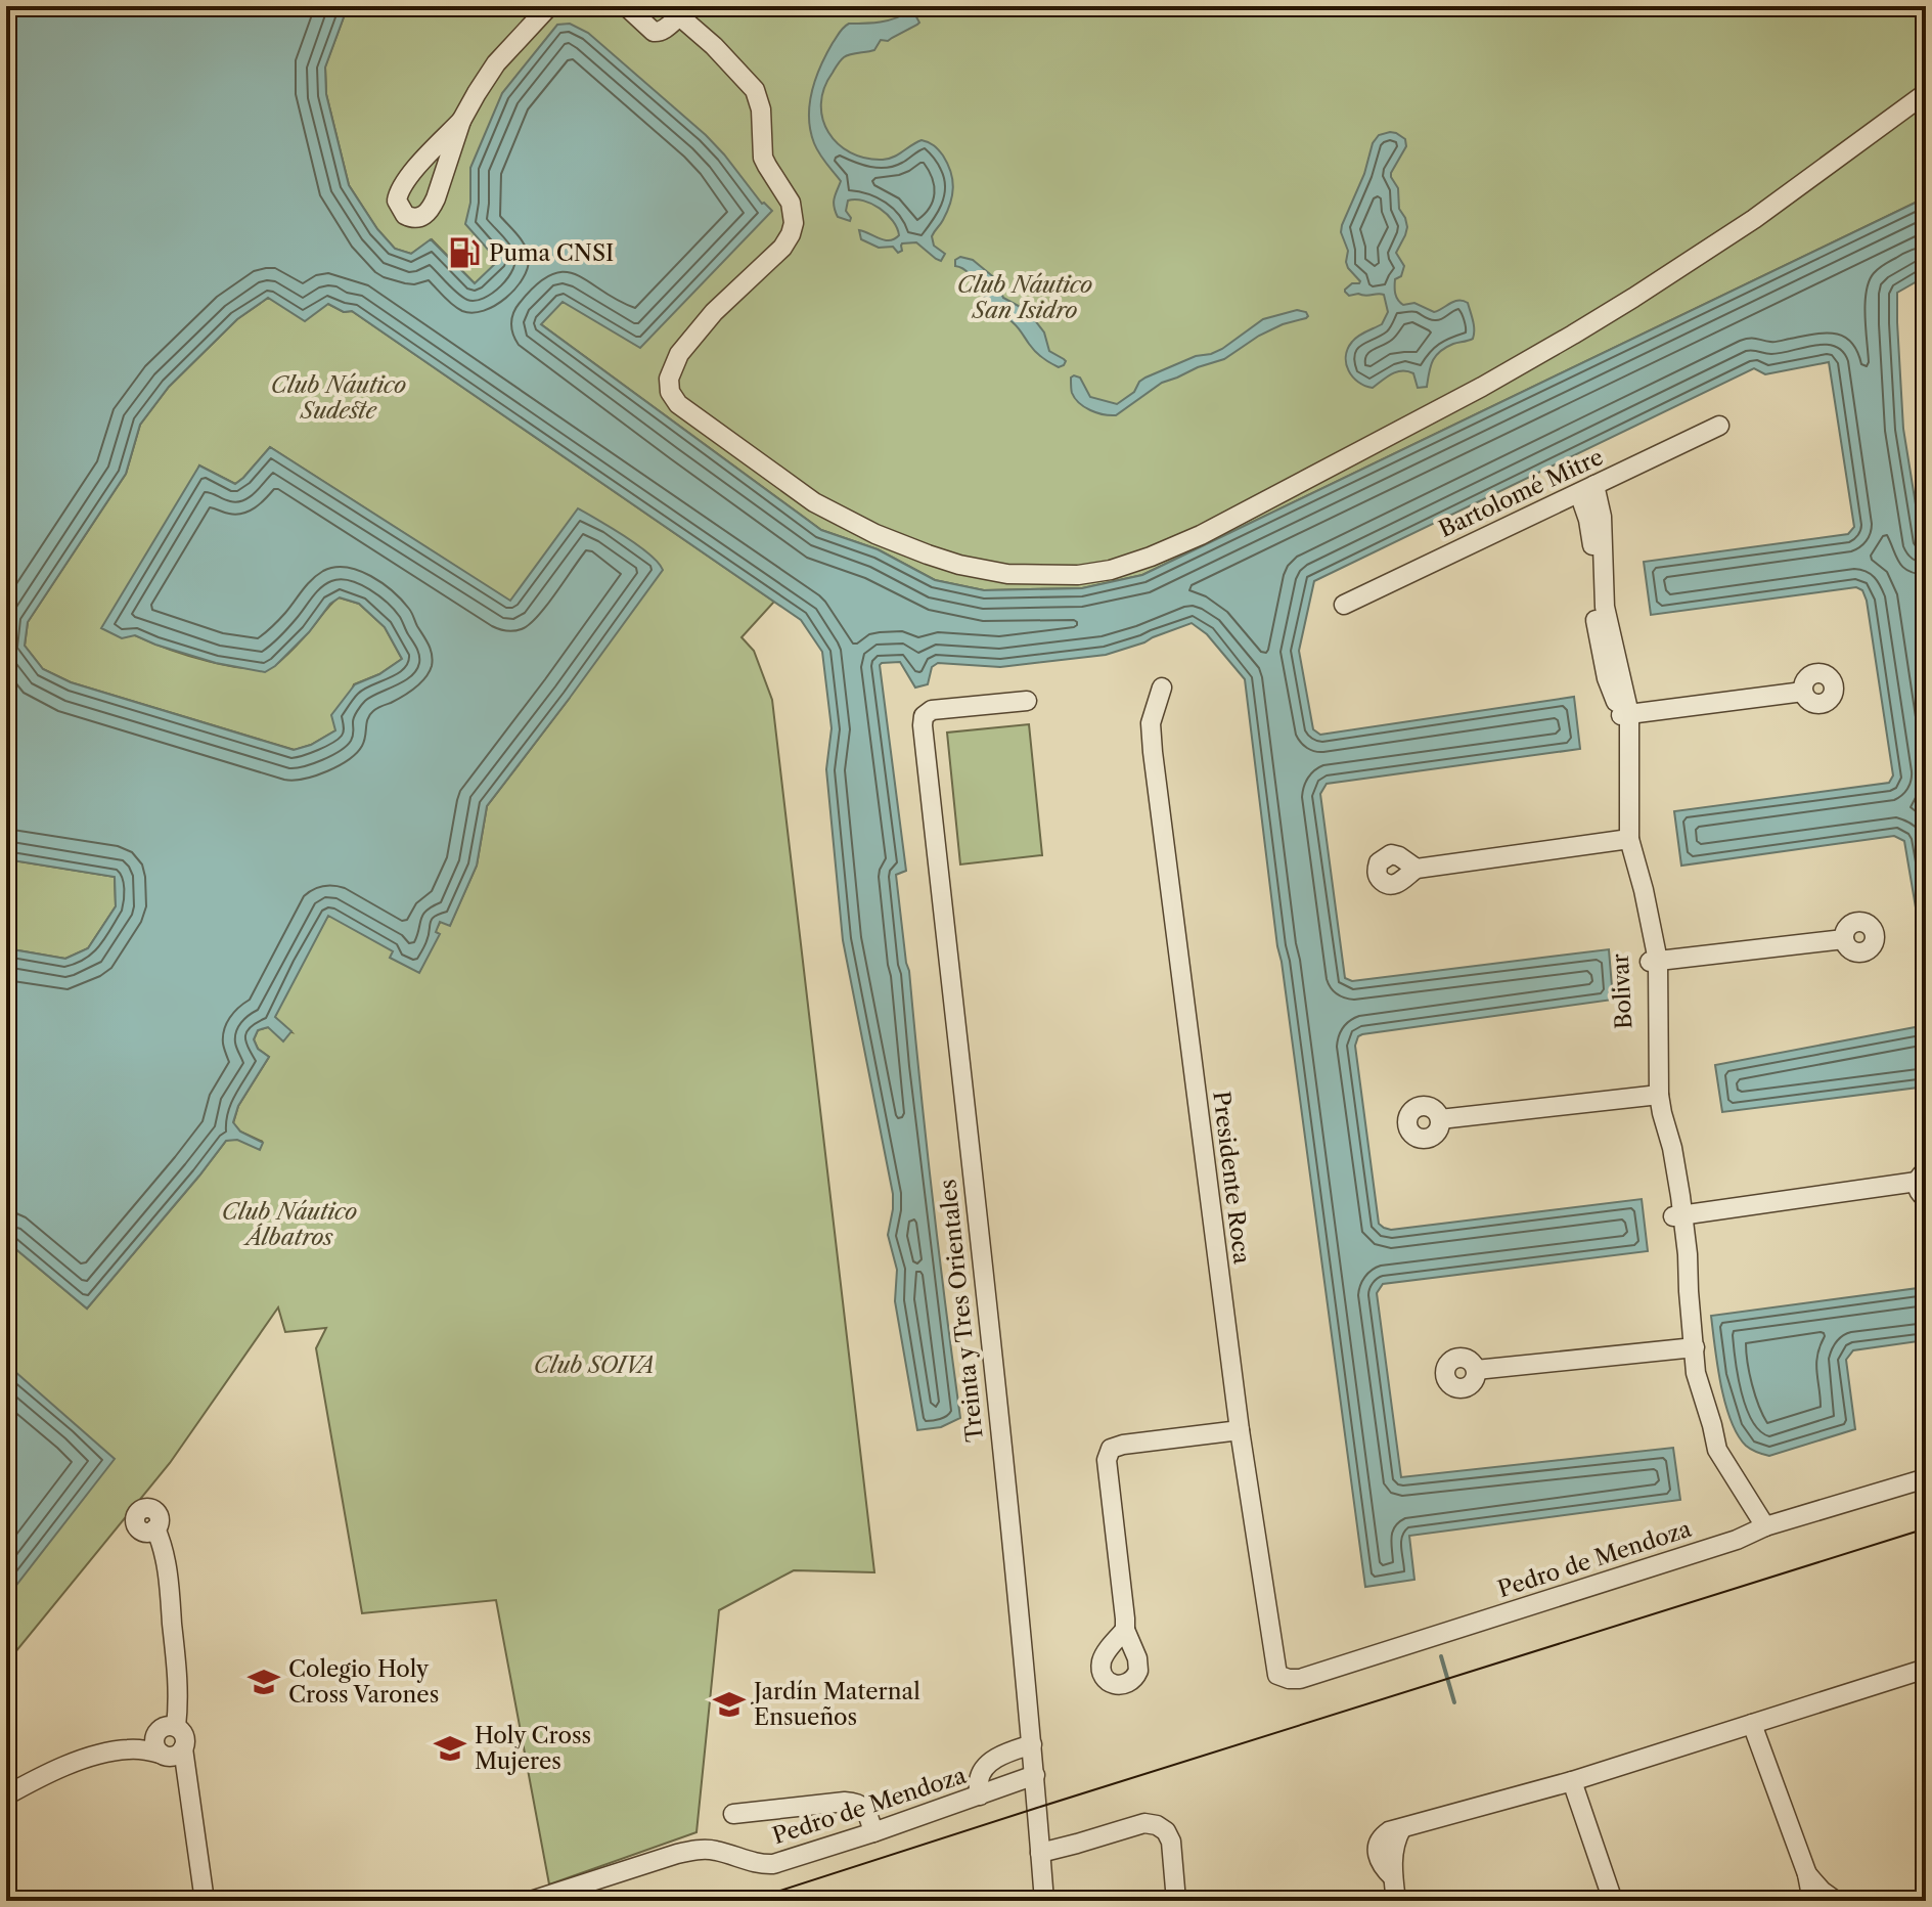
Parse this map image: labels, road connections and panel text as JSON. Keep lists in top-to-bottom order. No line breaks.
{"streets":{"street":["Bartolomé Mitre","Bolivar","Presidente Roca","Treinta y Tres Orientales","Pedro de Mendoza"]},"crossings":[["Bartolomé Mitre","Bolivar"],["Bolivar","Pedro de Mendoza"],["Presidente Roca","Pedro de Mendoza"],["Treinta y Tres Orientales","Pedro de Mendoza"]],"parks":["Club Náutico San Isidro","Club Náutico Sudeste","Club Náutico Álbatros","Club SOIVA"],"places":{"fuel station":["Puma CNSI"],"school or university":["Colegio Holy Cross Varones","Jardín Maternal Ensueños","Holy Cross Mujeres"]}}
